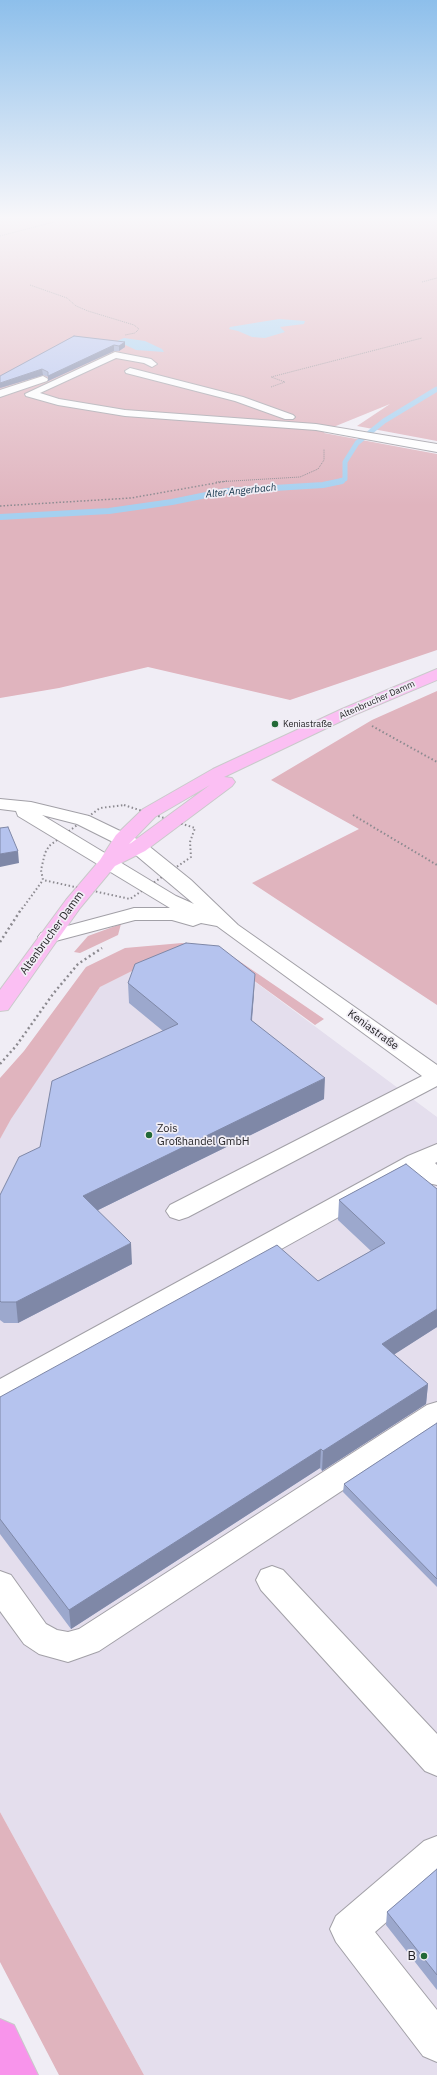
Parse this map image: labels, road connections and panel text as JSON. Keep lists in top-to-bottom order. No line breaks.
{"streets":{"main road":["Altenbrucher Damm"],"street":["Keniastraße"]},"crossings":[["Altenbrucher Damm","Keniastraße"]],"water":["Alter Angerbach"],"places":["Keniastraße","Zois Großhandel GmbH","B"]}
